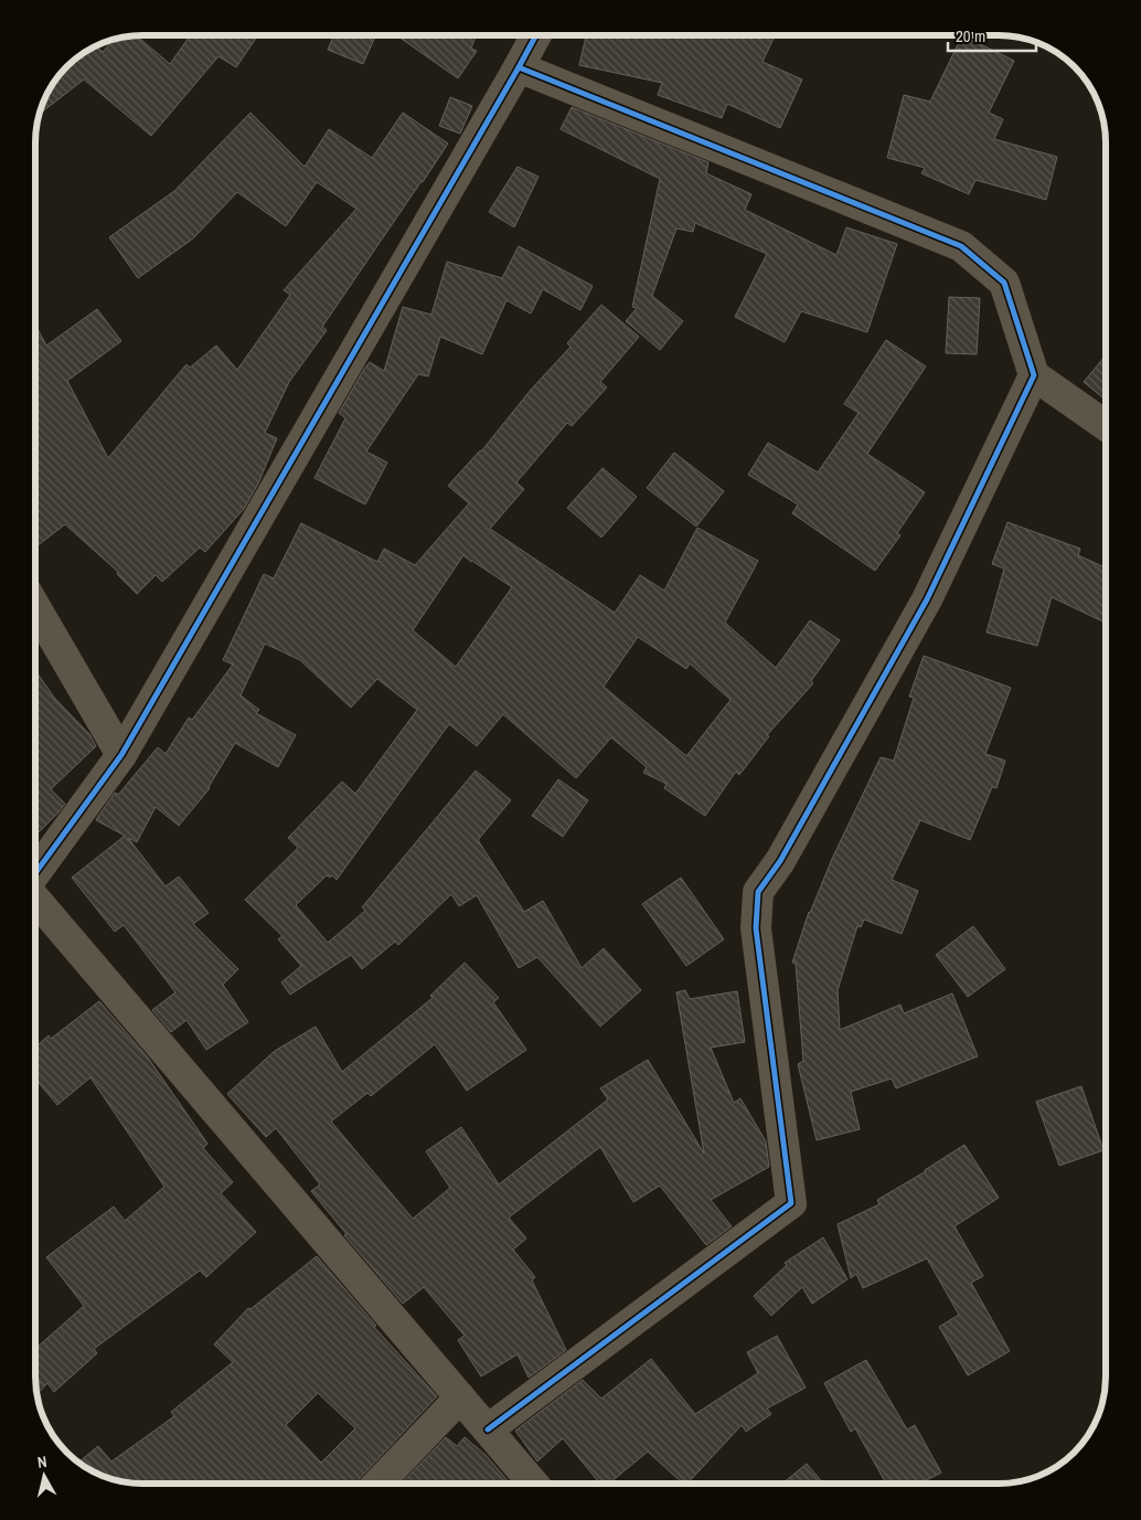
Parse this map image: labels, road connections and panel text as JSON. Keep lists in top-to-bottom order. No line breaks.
{"scale_bar":"20 m","north":"top"}
